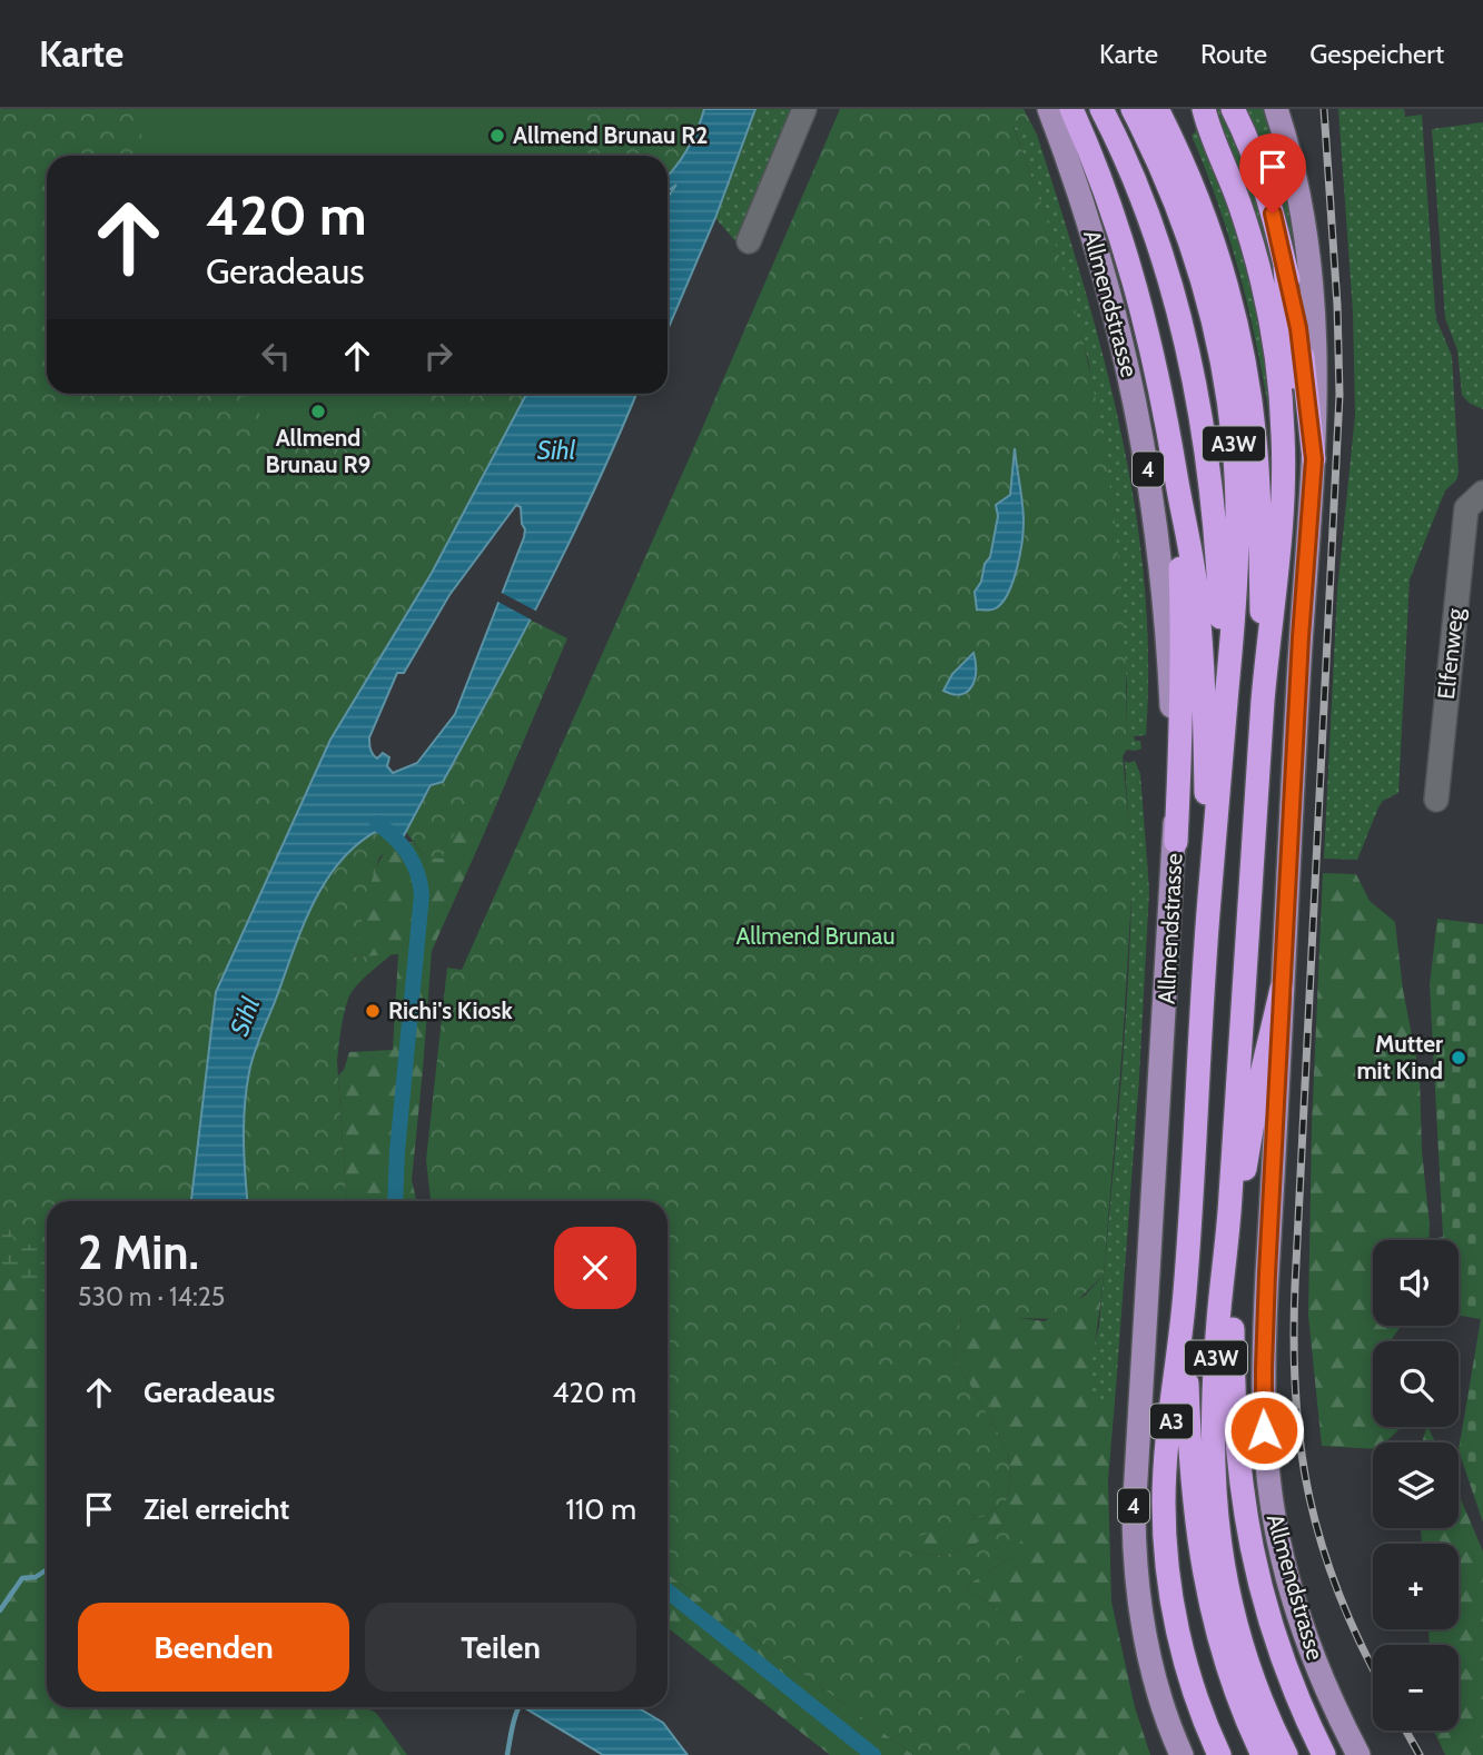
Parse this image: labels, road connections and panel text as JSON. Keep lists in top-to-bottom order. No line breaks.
{"streets":{"highway":["A3W","A3"],"main road":["Allmendstrasse","4"],"street":["Elfenweg"]},"crossings":[["A3W","A3"]],"water":["Sihl"],"parks":["Allmend Brunau"],"places":["Allmend Brunau R2","Allmend Brunau R9","Richi's Kiosk","Mutter mit Kind"],"page":{"header":"Karte","nav":["Karte","Route","Gespeichert"],"turn":["420 m","Geradeaus"],"heading":["2 Min.","530 m · 14:25"],"map_buttons":["+","−"],"list":[{"name":"Geradeaus","value":"420 m"},{"name":"Ziel erreicht","value":"110 m"}],"buttons":["Beenden","Teilen"]}}
